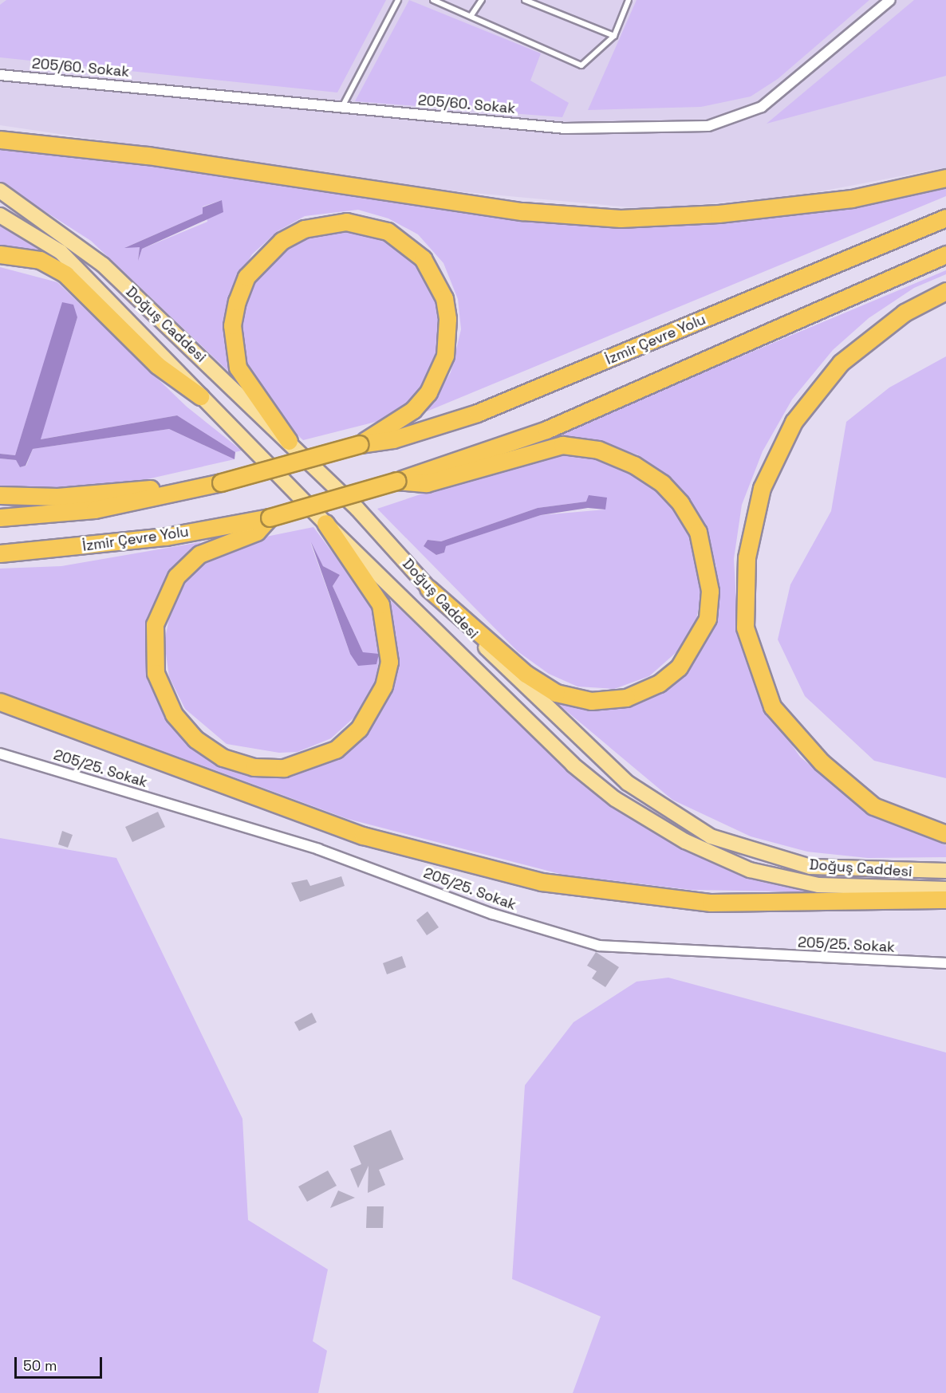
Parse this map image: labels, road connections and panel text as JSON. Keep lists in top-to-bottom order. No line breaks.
{"streets":{"highway":["İzmir Çevre Yolu"],"main road":["Doğuş Caddesi"],"street":["205/60. Sokak","205/25. Sokak"]},"scale_bar":"50 m"}
